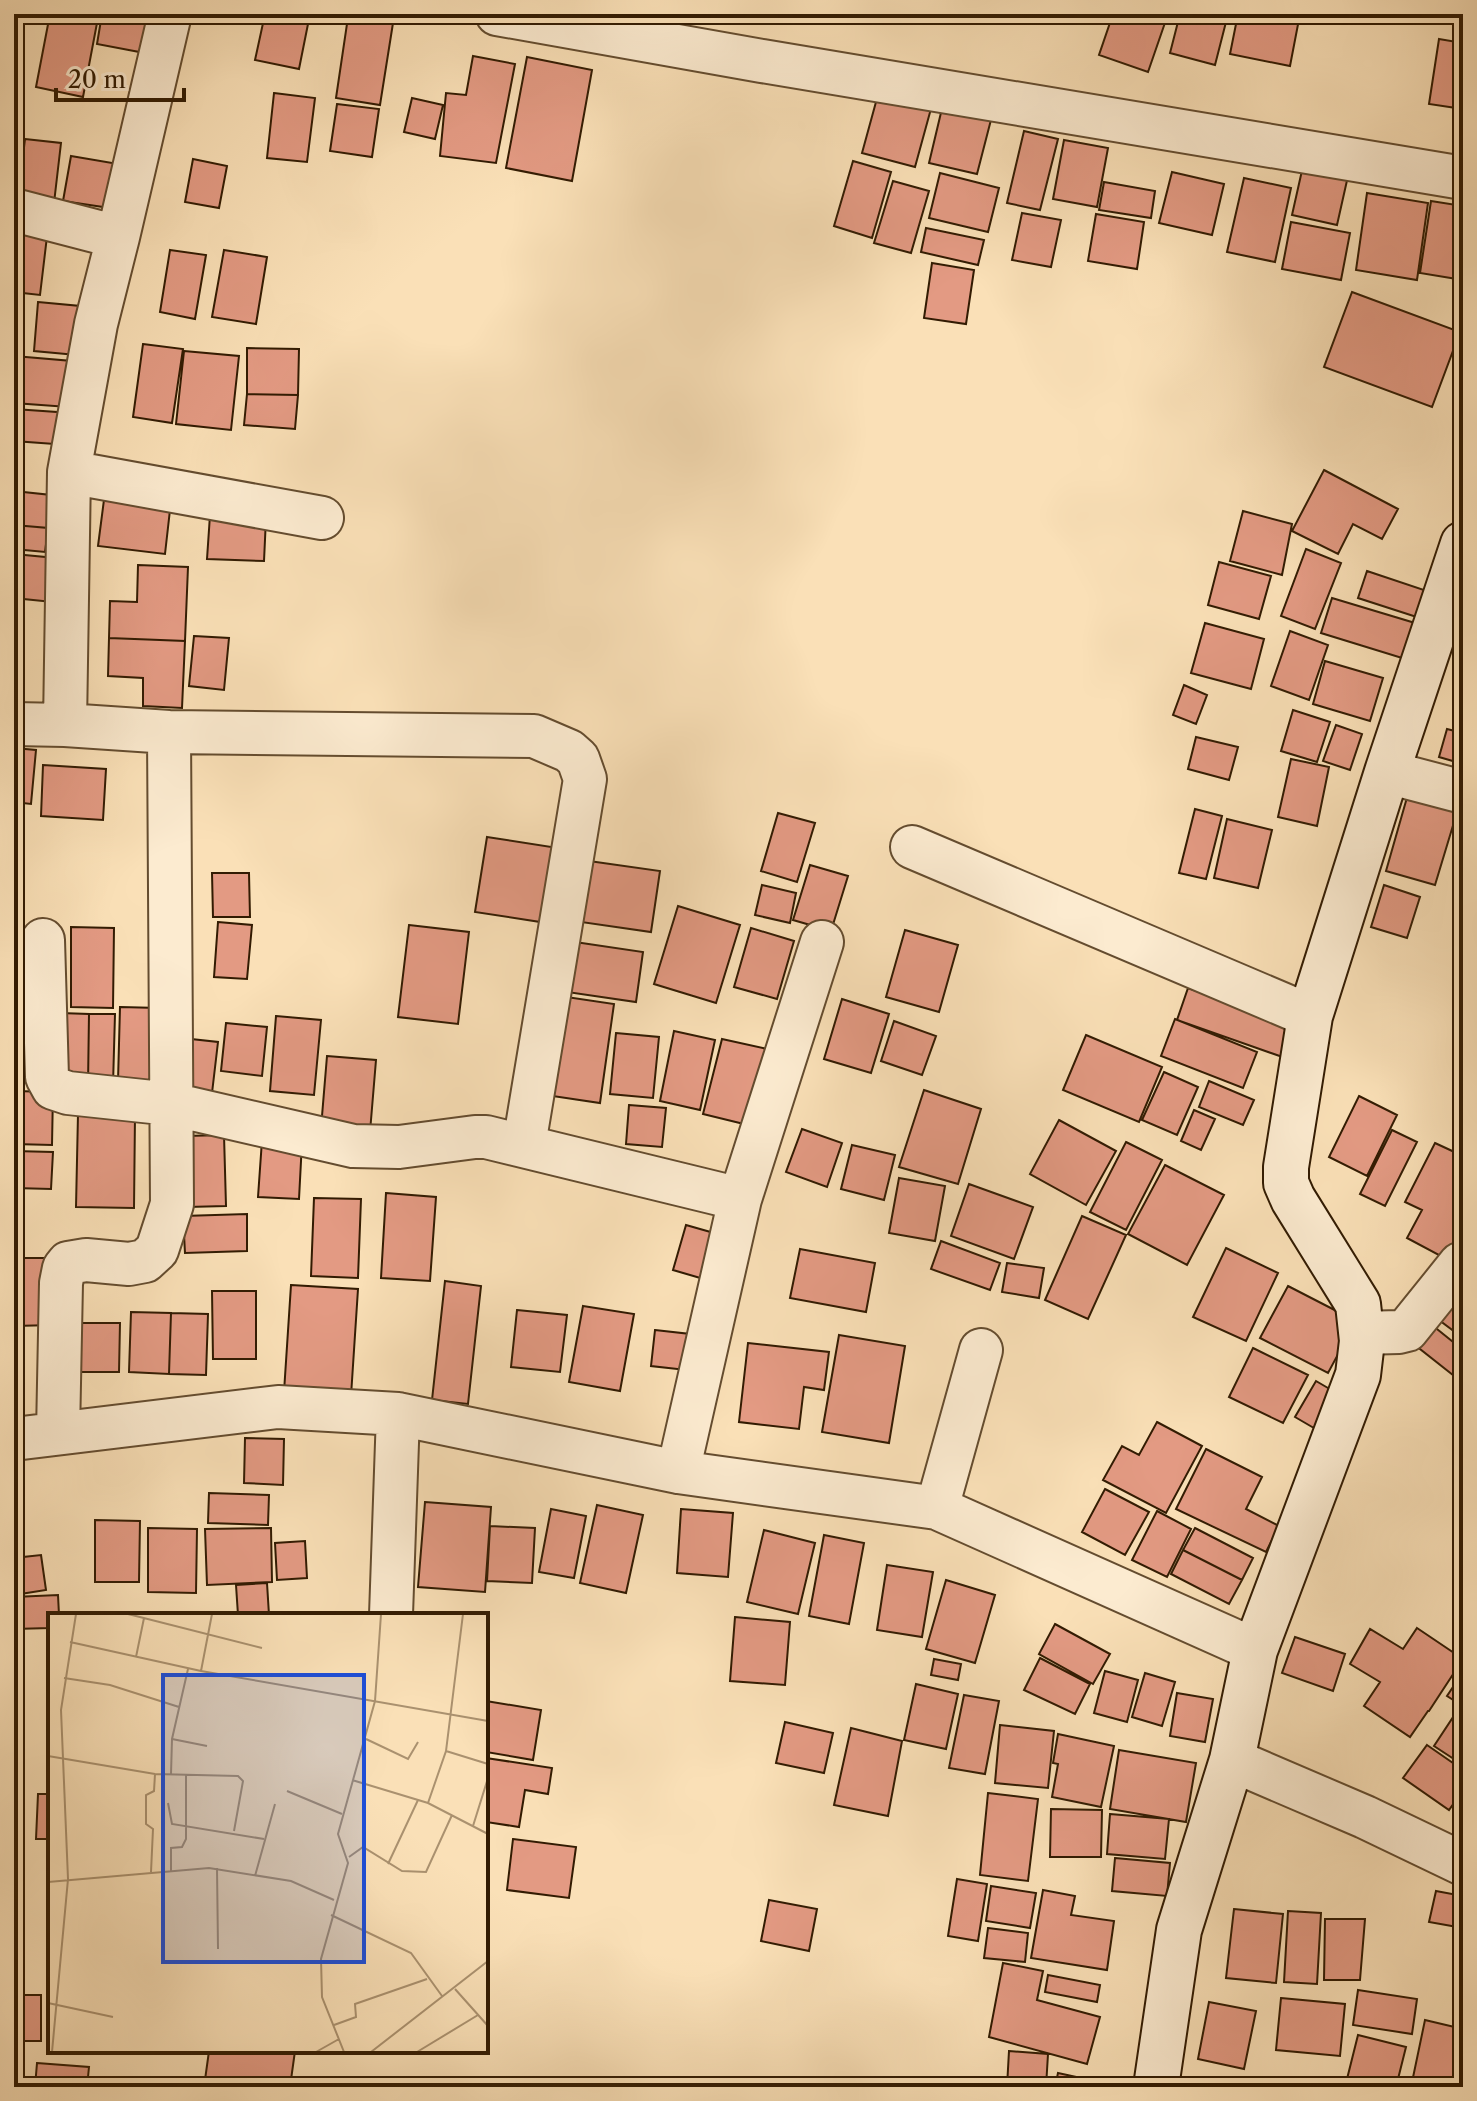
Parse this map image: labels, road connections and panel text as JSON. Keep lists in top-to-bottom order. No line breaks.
{"scale_bar":"20 m"}
